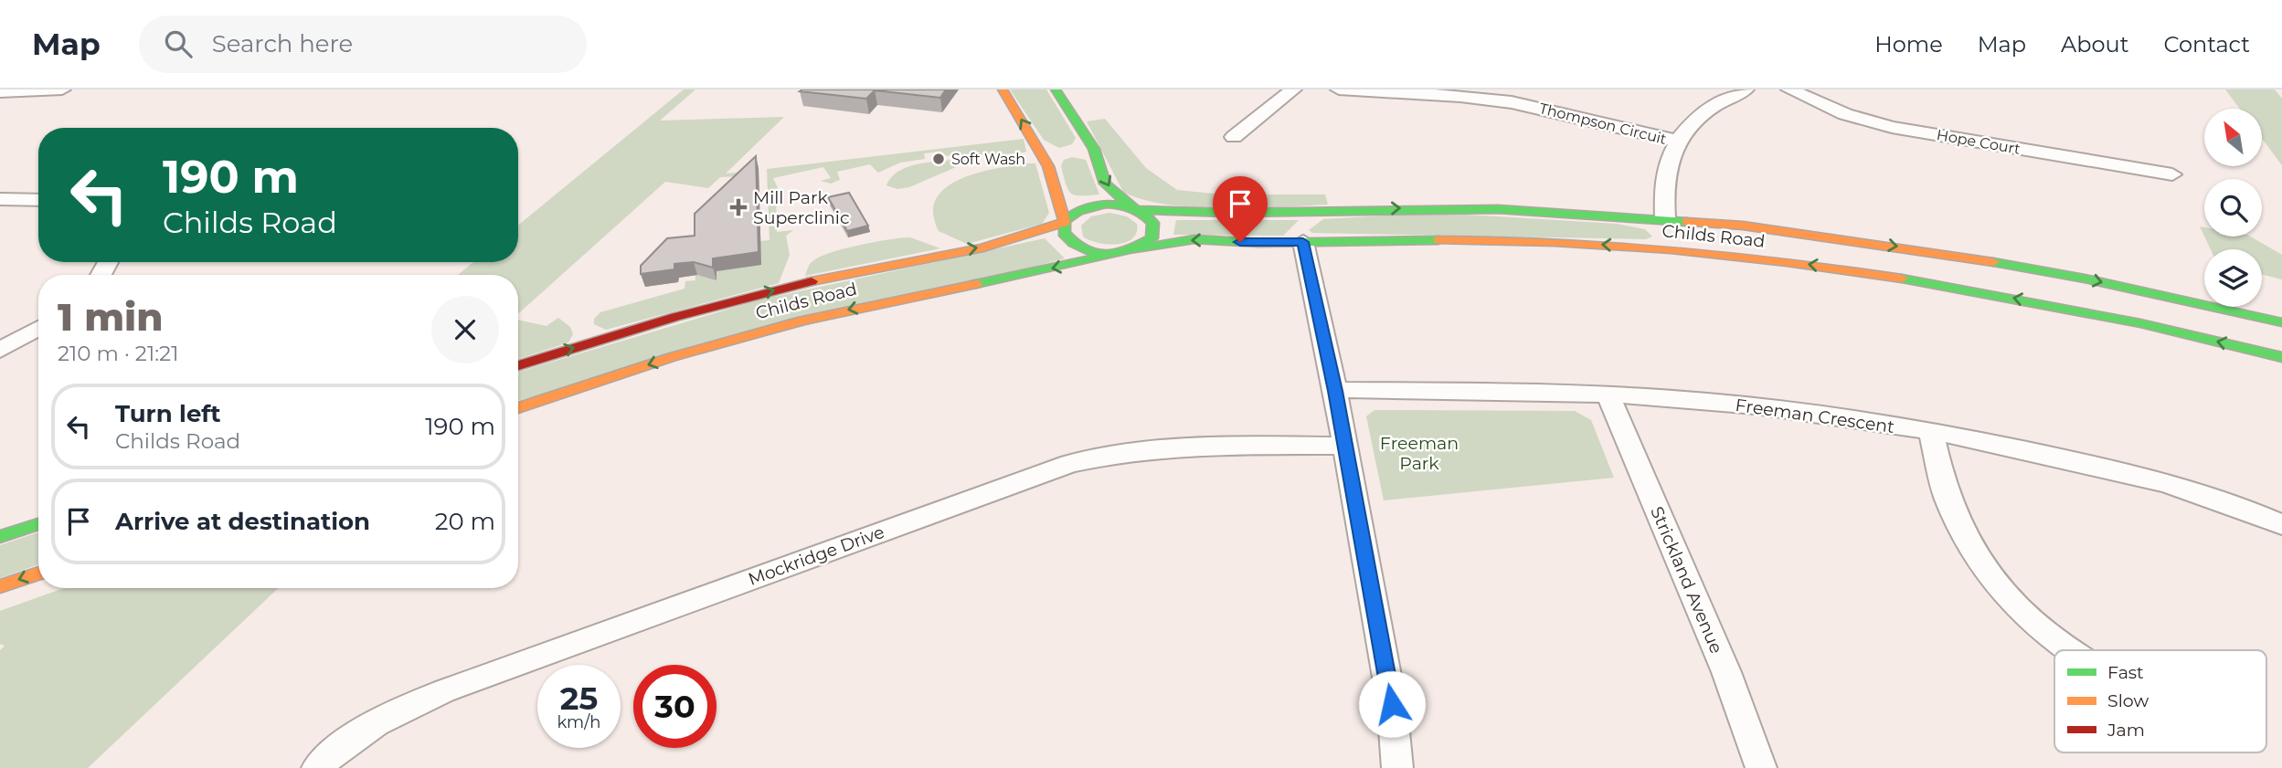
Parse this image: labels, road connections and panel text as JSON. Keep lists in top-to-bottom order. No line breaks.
{"streets":{"main road":["Childs Road"],"street":["Thompson Circuit","Hope Court","Freeman Crescent","Mockridge Drive","Strickland Avenue"]},"crossings":[["Freeman Crescent","Strickland Avenue"]],"parks":["Freeman Park"],"places":{"other":["Soft Wash"],"health":["Mill Park Superclinic"]},"legend":["Fast","Slow","Jam"],"north":"top left","page":{"header":"Map","search":"Search here","nav":["Home","Map","About","Contact"],"turn":["190 m","Childs Road"],"heading":["1 min","210 m · 21:21"],"list":[{"name":"Turn left","note":"Childs Road","value":"190 m"},{"name":"Arrive at destination","value":"20 m"}],"speed":"25 km/h","limit":"30"}}
